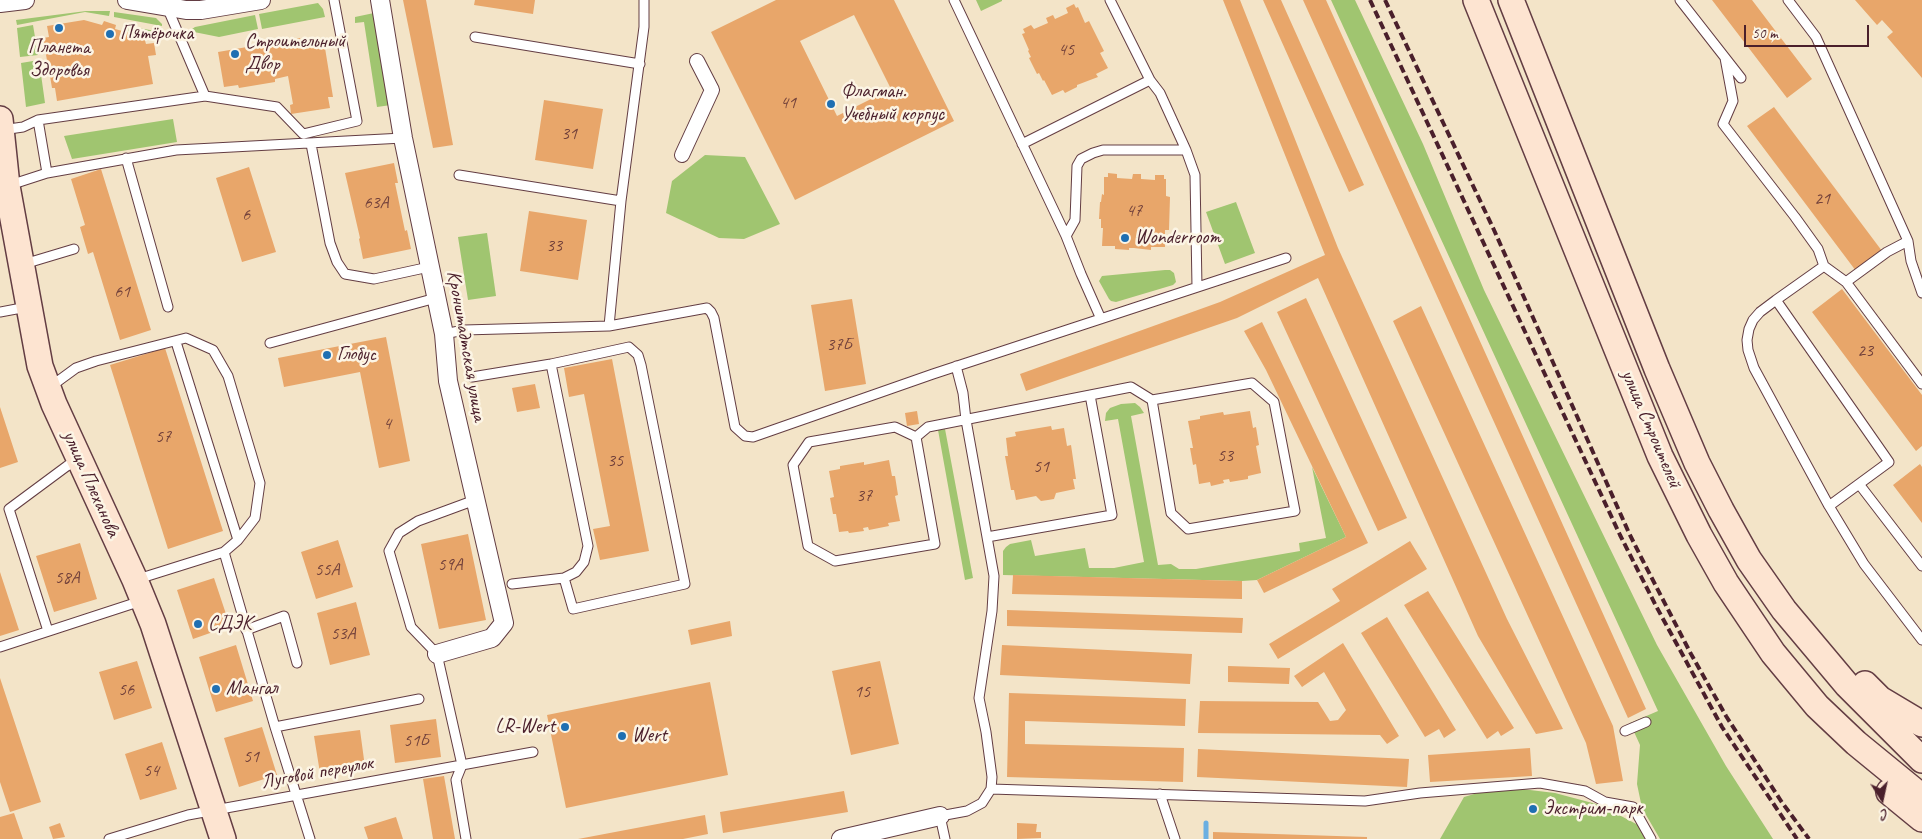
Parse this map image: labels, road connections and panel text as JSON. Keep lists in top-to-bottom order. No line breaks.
{"streets":{"main road":["улица Строителей","улица Плеханова"],"street":["Кронштадтская улица"],"lane":["Луговой переулок"]},"crossings":[["улица Плеханова","Луговой переулок"]],"places":["Планета Здоровья","Пятёрочка","Строительный Двор","Флагман. Учебный корпус","Wonderroom","Глобус","СДЭК","Мангал","LR-Wert","Wert","Экстрим-парк"],"house_numbers":["45","41","31","21","63А","47","6","33","61","37Б","23","4","57","53","35","51","37","59А","55А","58А","53А","56","15","51Б","51","54"],"scale_bar":"50 m","north":"bottom"}
